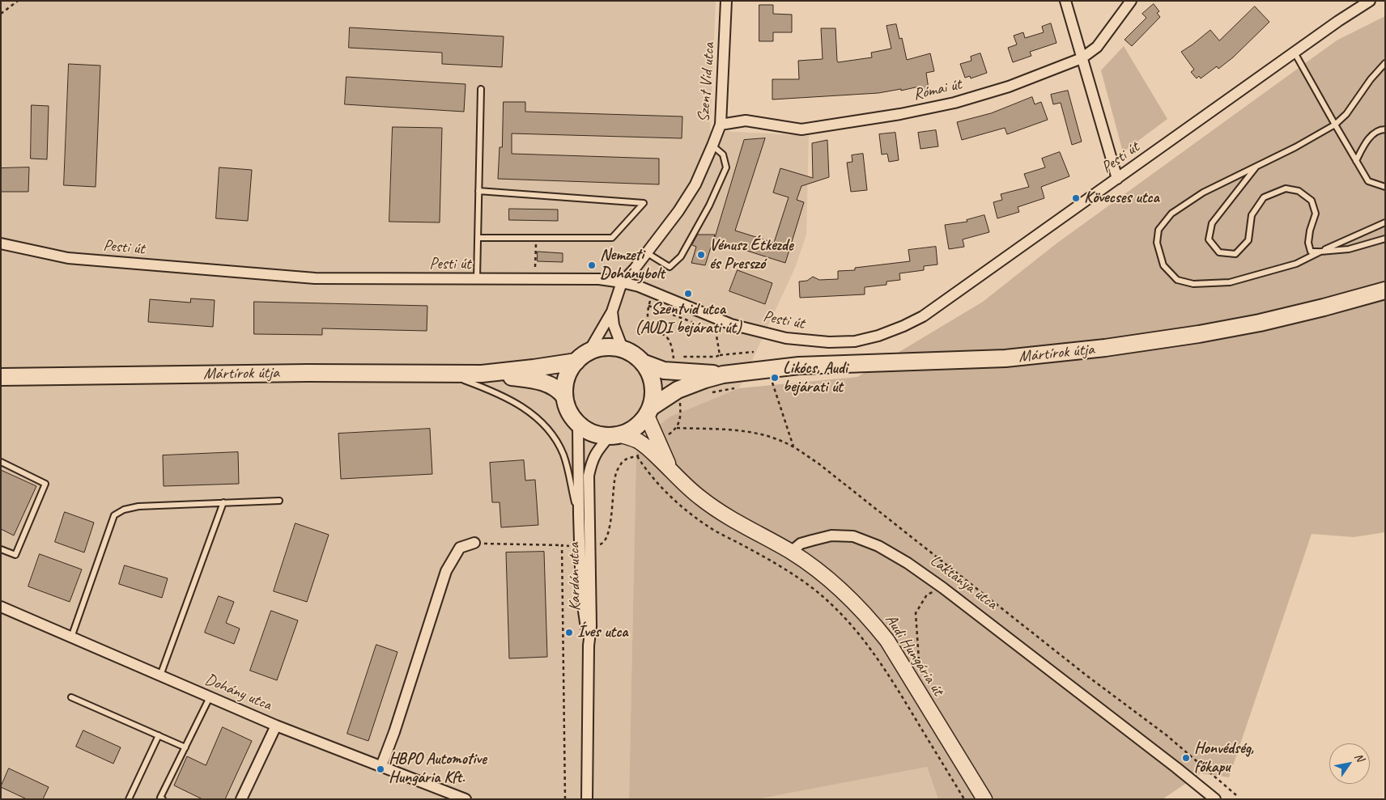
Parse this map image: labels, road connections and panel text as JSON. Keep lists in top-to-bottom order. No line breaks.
{"streets":{"main road":["Mártírok útja"],"street":["Szent Vid utca","Római út","Pesti út","Kardán utca","Laktanya utca","Audi Hungária út","Dohány utca"]},"crossings":[["Szent Vid utca","Római út"],["Szent Vid utca","Pesti út"],["Mártírok útja","Kardán utca"],["Laktanya utca","Audi Hungária út"]],"places":["Kövecses utca","Vénusz Étkezde és Presszó","Nemzeti Dohánybolt","Szentvid utca (AUDI bejárati út)","Likócs, Audi bejárati út","Íves utca","Honvédség, főkapu","HBPO Automotive Hungária Kft."],"north":"top right"}
